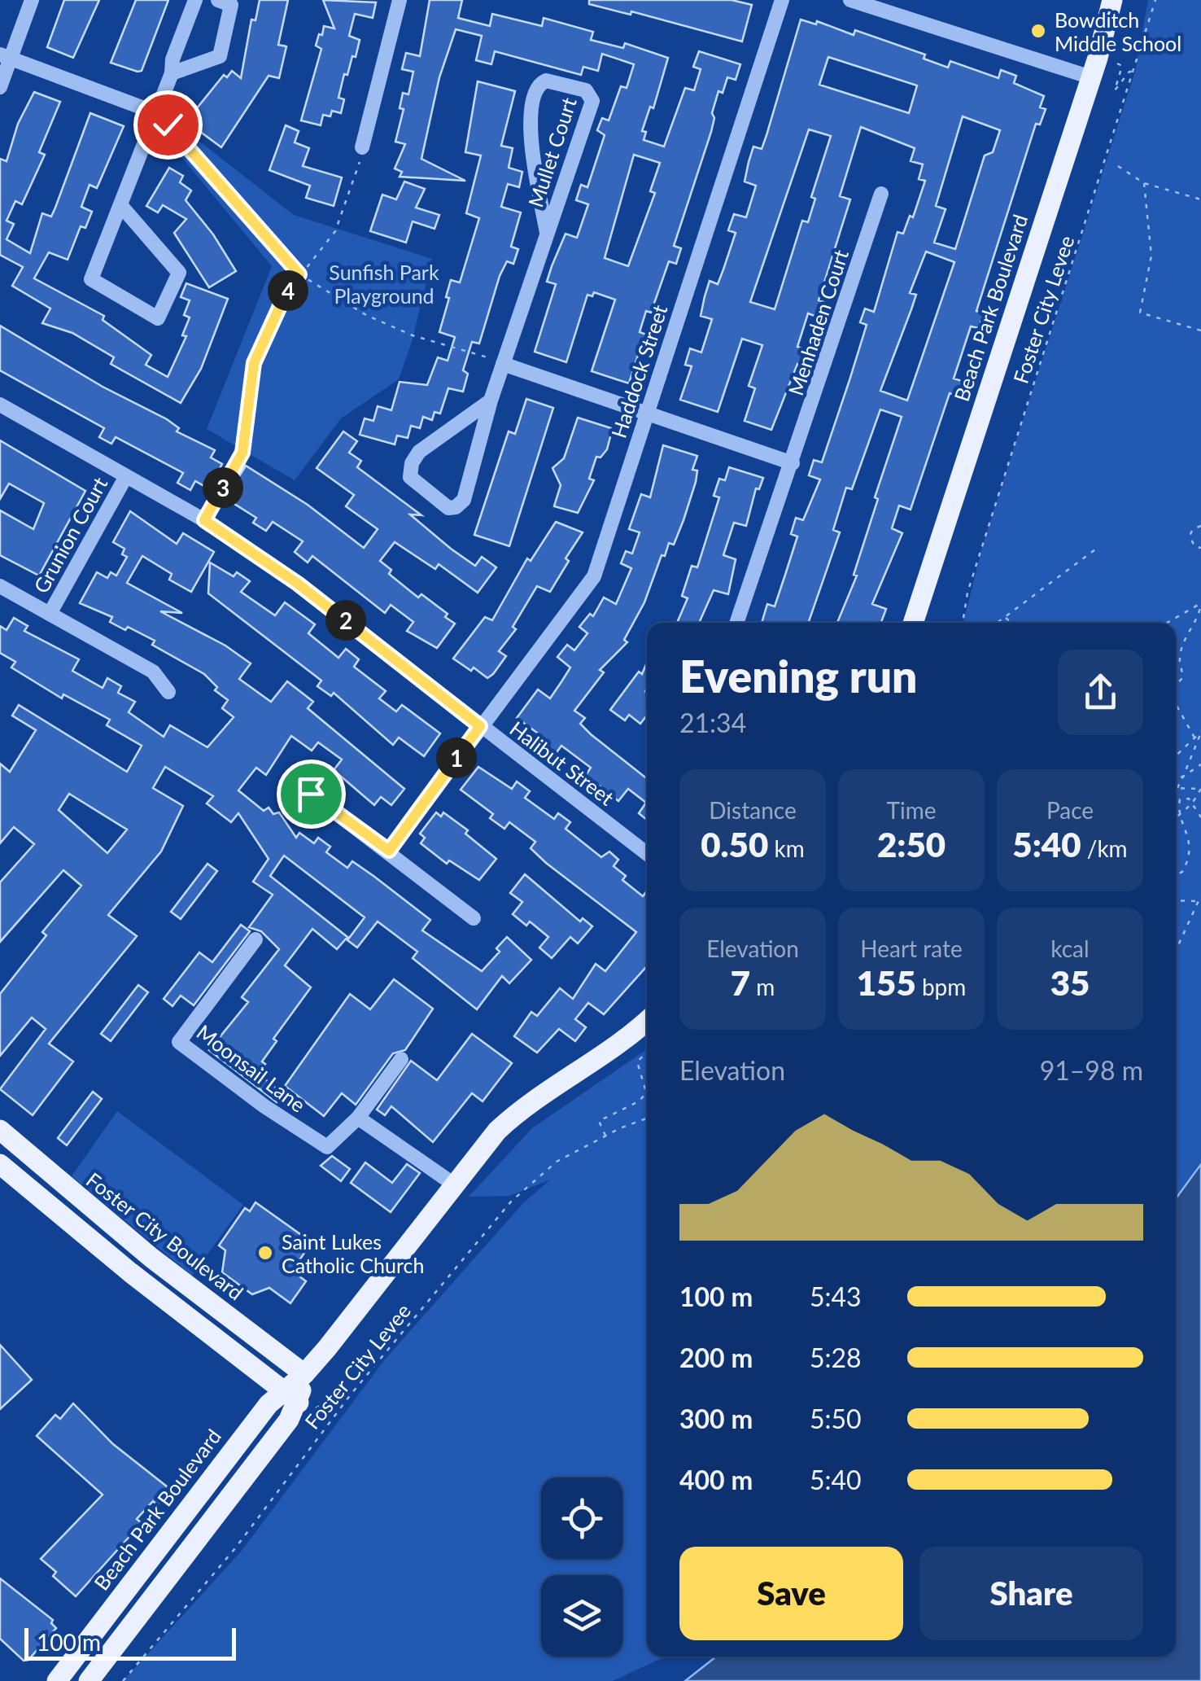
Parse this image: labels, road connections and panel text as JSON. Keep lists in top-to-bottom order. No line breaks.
{"streets":{"main road":["Beach Park Boulevard","Foster City Boulevard"],"street":["Mullet Court","Menhaden Court","Haddock Street","Grunion Court","Halibut Street","Moonsail Lane"],"path":["Foster City Levee"]},"crossings":[["Beach Park Boulevard","Foster City Boulevard"],["Haddock Street","Halibut Street"],["Grunion Court","Halibut Street"]],"parks":["Sunfish Park Playground"],"places":["Bowditch Middle School","Saint Lukes Catholic Church"],"scale_bar":"100 m","page":{"pins":["4","3","2","1"],"heading":["Evening run","21:34"],"stats":[["Distance","0.50 km"],["Time","2:50"],["Pace","5:40 /km"],["Elevation","7 m"],["Heart rate","155 bpm"],["kcal","35"]],"chart":["Elevation","91–98 m"],"list":[{"name":"100 m","note":"5:43"},{"name":"200 m","note":"5:28"},{"name":"300 m","note":"5:50"},{"name":"400 m","note":"5:40"}],"buttons":["Save","Share"],"scale":"100 m"}}
